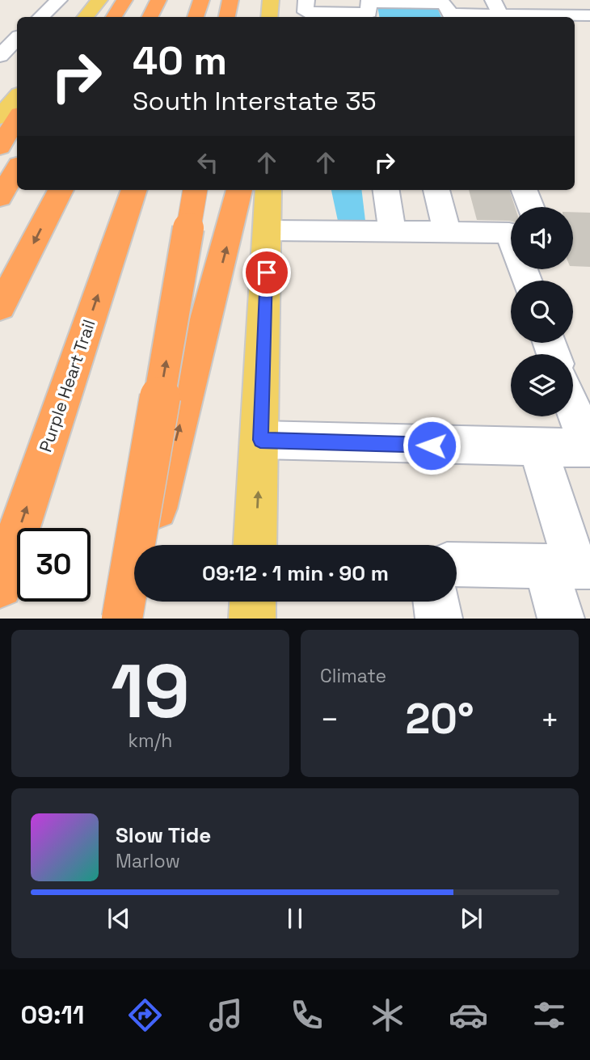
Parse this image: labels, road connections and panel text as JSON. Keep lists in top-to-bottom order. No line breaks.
{"streets":{"highway":["Purple Heart Trail"]},"page":{"turn":["40 m","South Interstate 35"],"limit":"30","trip":"09:12 · 1 min · 90 m","tile":[["19","km/h"],"Climate"],"heat":["−","20°","+"],"song":["Slow Tide","Marlow"],"tabs":"09:11"}}
